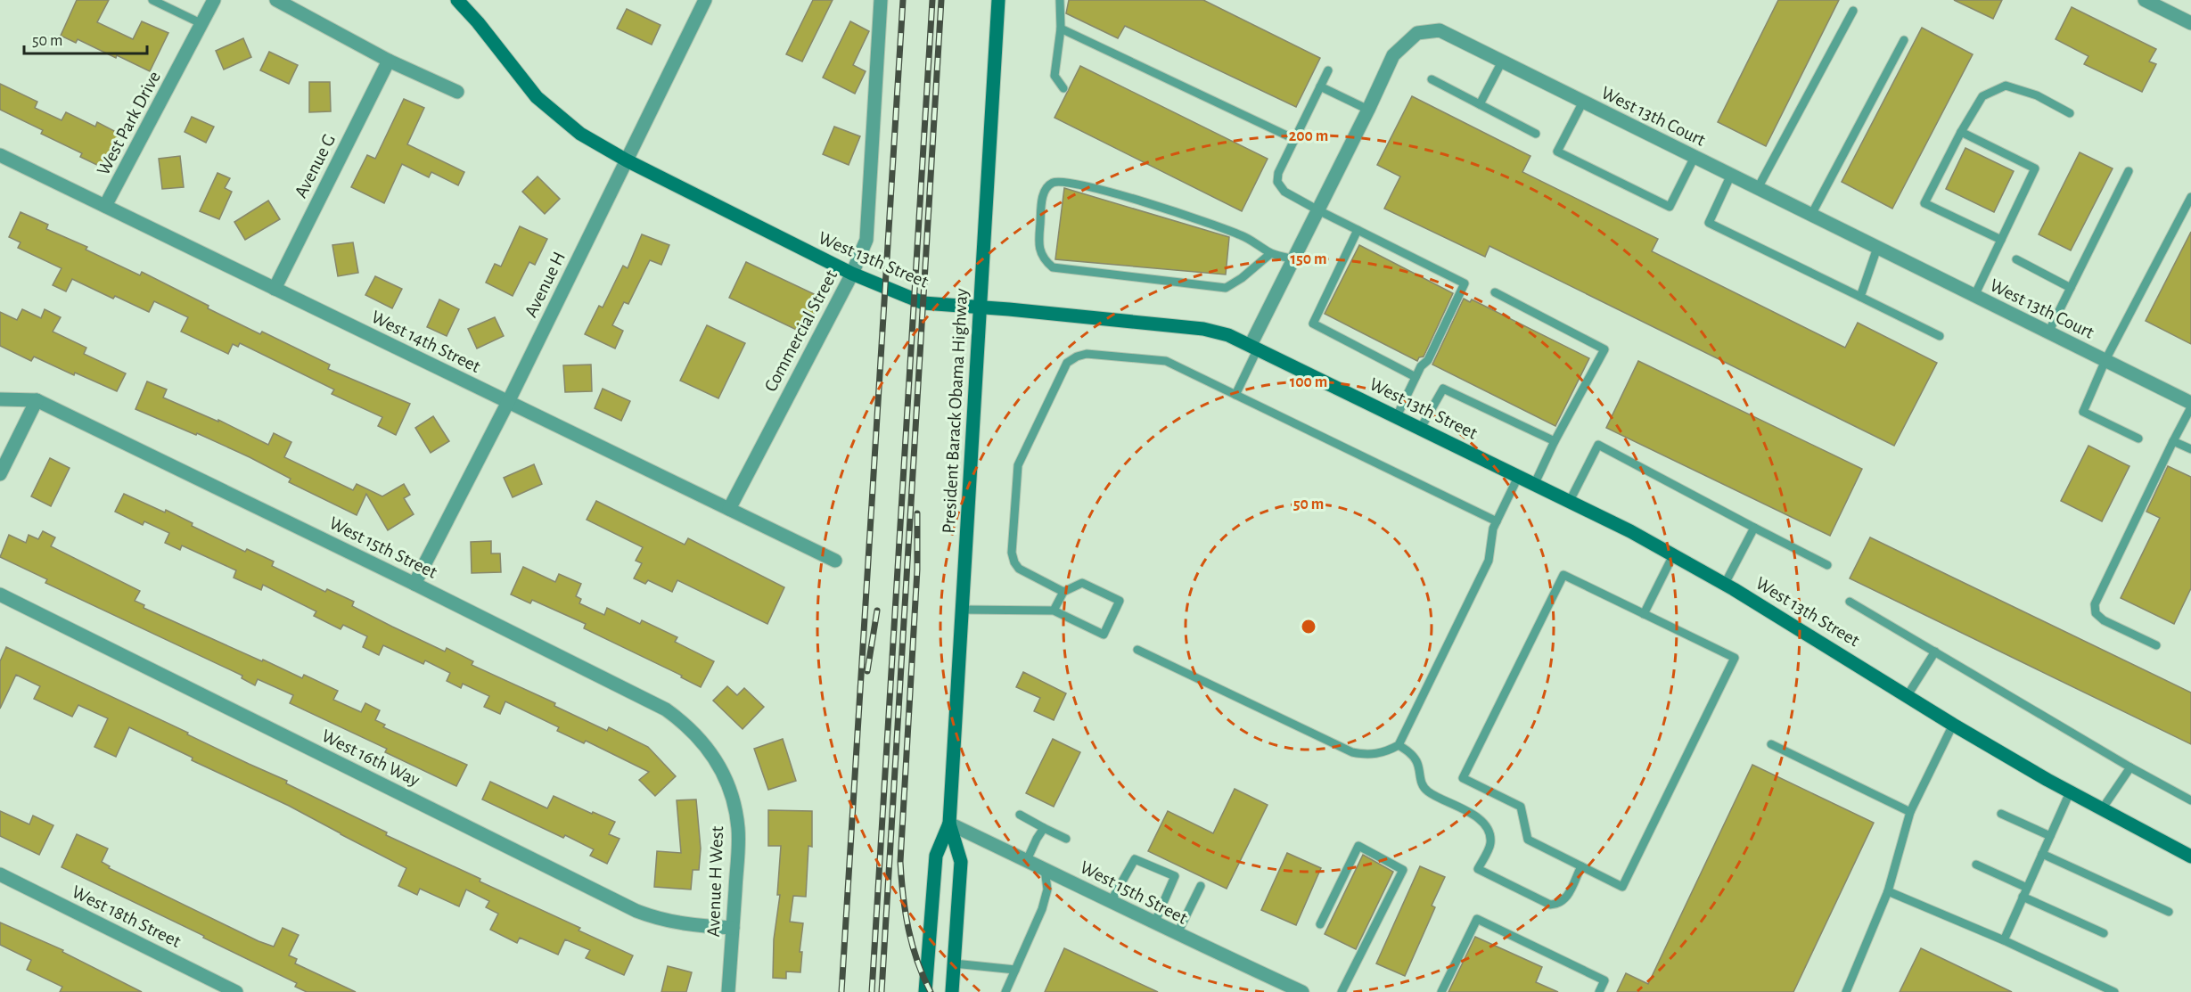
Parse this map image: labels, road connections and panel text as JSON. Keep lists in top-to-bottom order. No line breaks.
{"streets":{"street":["West 13th Court","West Park Drive","Avenue G","West 13th Street","Avenue H","Commercial Street","West 14th Street","President Barack Obama Highway","West 15th Street","West 16th Way","Avenue H West","West 18th Street"]},"crossings":[["West 13th Court","West 13th Street"],["West Park Drive","West 14th Street"],["Avenue G","West 14th Street"],["West 13th Street","Avenue H"],["West 13th Street","Commercial Street"],["West 13th Street","President Barack Obama Highway"],["Avenue H","West 14th Street"],["Avenue H","West 15th Street"],["Commercial Street","West 14th Street"],["President Barack Obama Highway","West 15th Street"],["West 15th Street","Avenue H West"],["West 16th Way","Avenue H West"]],"scale_bar":"50 m","rings":["200 m","150 m","100 m","50 m"]}
